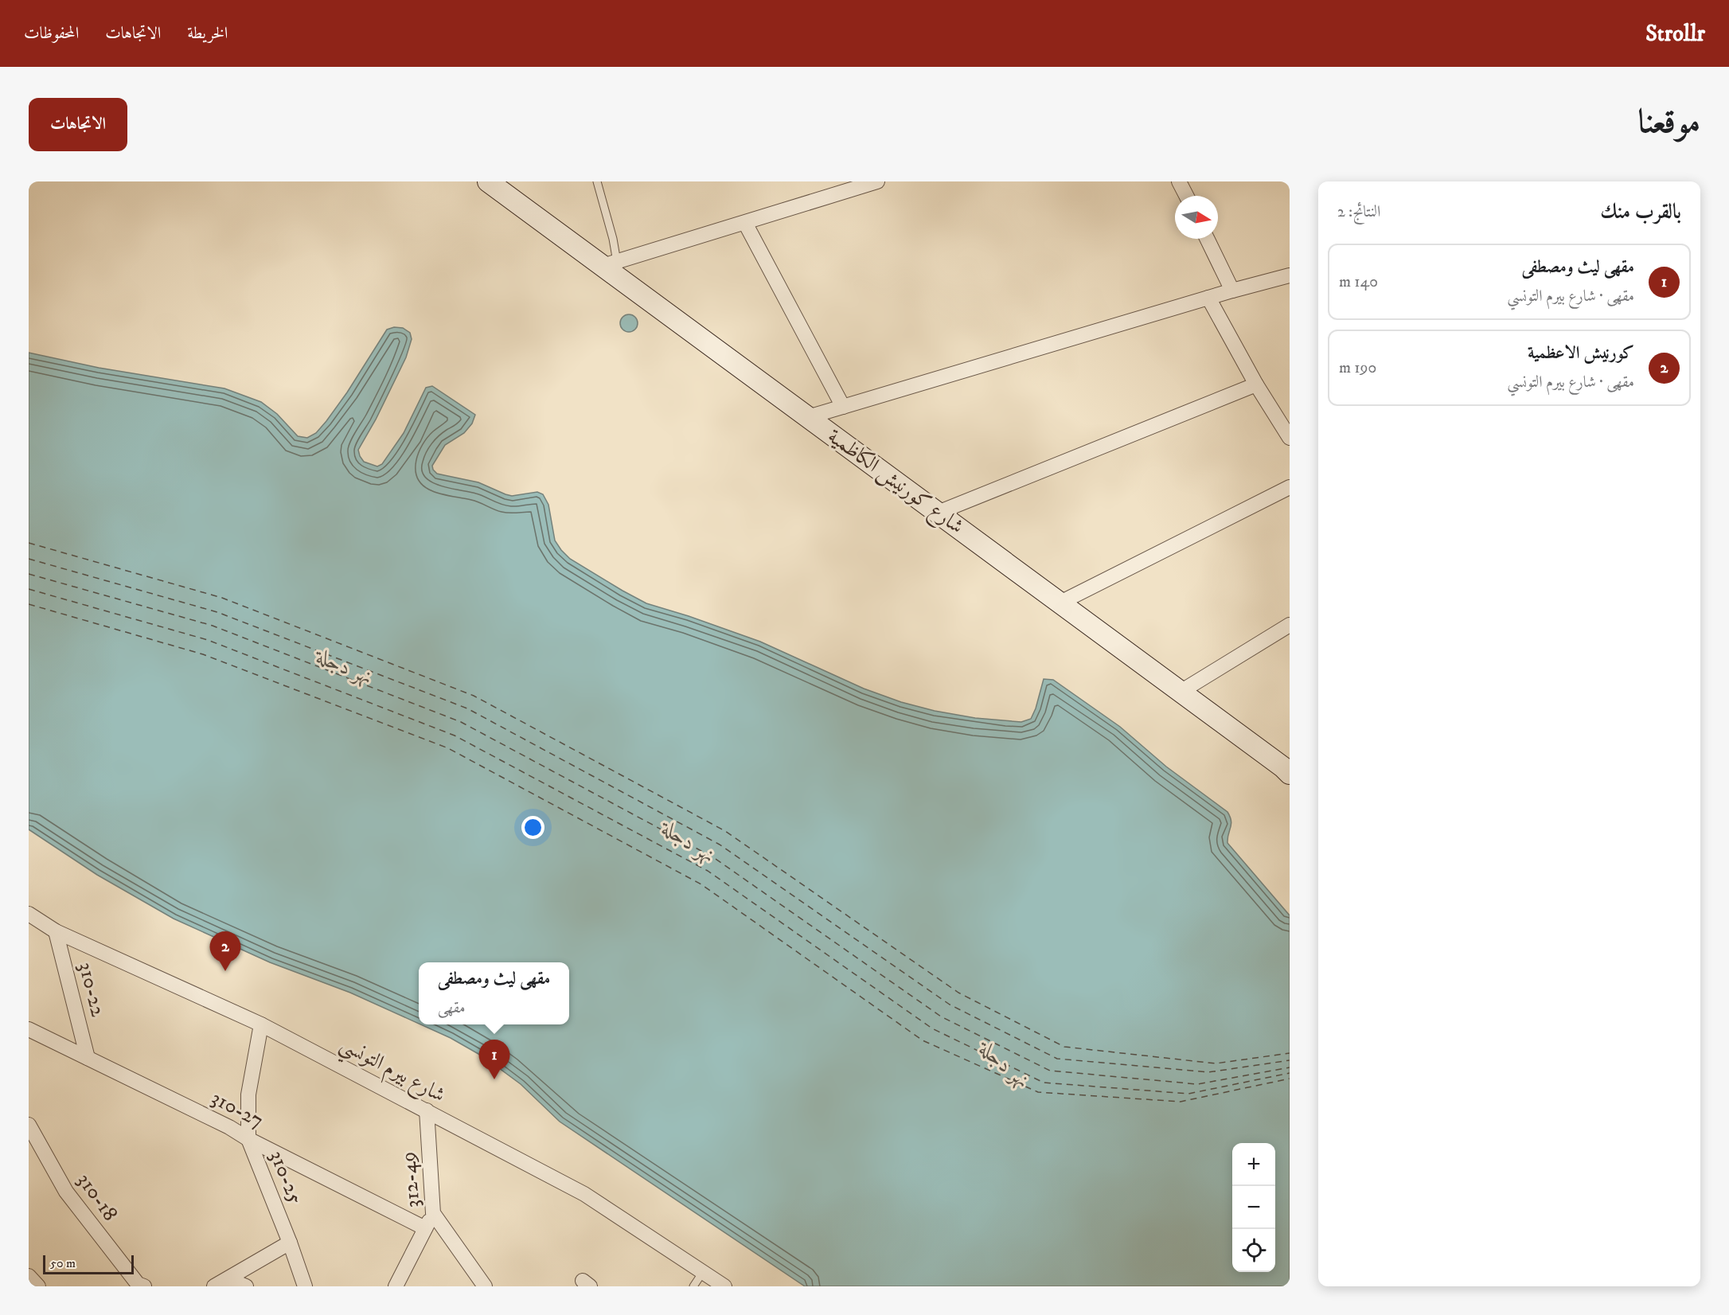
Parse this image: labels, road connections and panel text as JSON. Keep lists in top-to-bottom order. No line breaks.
{"streets":{"street":["شارع كورنيش الكاظمية","310-22","شارع بيرم التونسي","310-27","310-25","312-49","310-18"]},"crossings":[["310-22","شارع بيرم التونسي"],["310-22","310-27"],["شارع بيرم التونسي","310-25"],["شارع بيرم التونسي","312-49"],["310-27","310-25"]],"water":["نهر دجلة"],"scale_bar":"50 m","north":"right","page":{"header":"Strollr","nav":["الخريطة","الاتجاهات","المحفوظات"],"title":"موقعنا","buttons":"الاتجاهات","heading":["بالقرب منك","النتائج: 2"],"list":[{"mark":"1","name":"مقهى ليث ومصطفى","note":"مقهى · شارع بيرم التونسي","value":"140 m"},{"mark":"2","name":"كورنيش الاعظمية","note":"مقهى · شارع بيرم التونسي","value":"190 m"}],"pins":["2","1"],"popup":["مقهى ليث ومصطفى","مقهى"],"map_buttons":["+","−"],"scale":"50 m"}}
